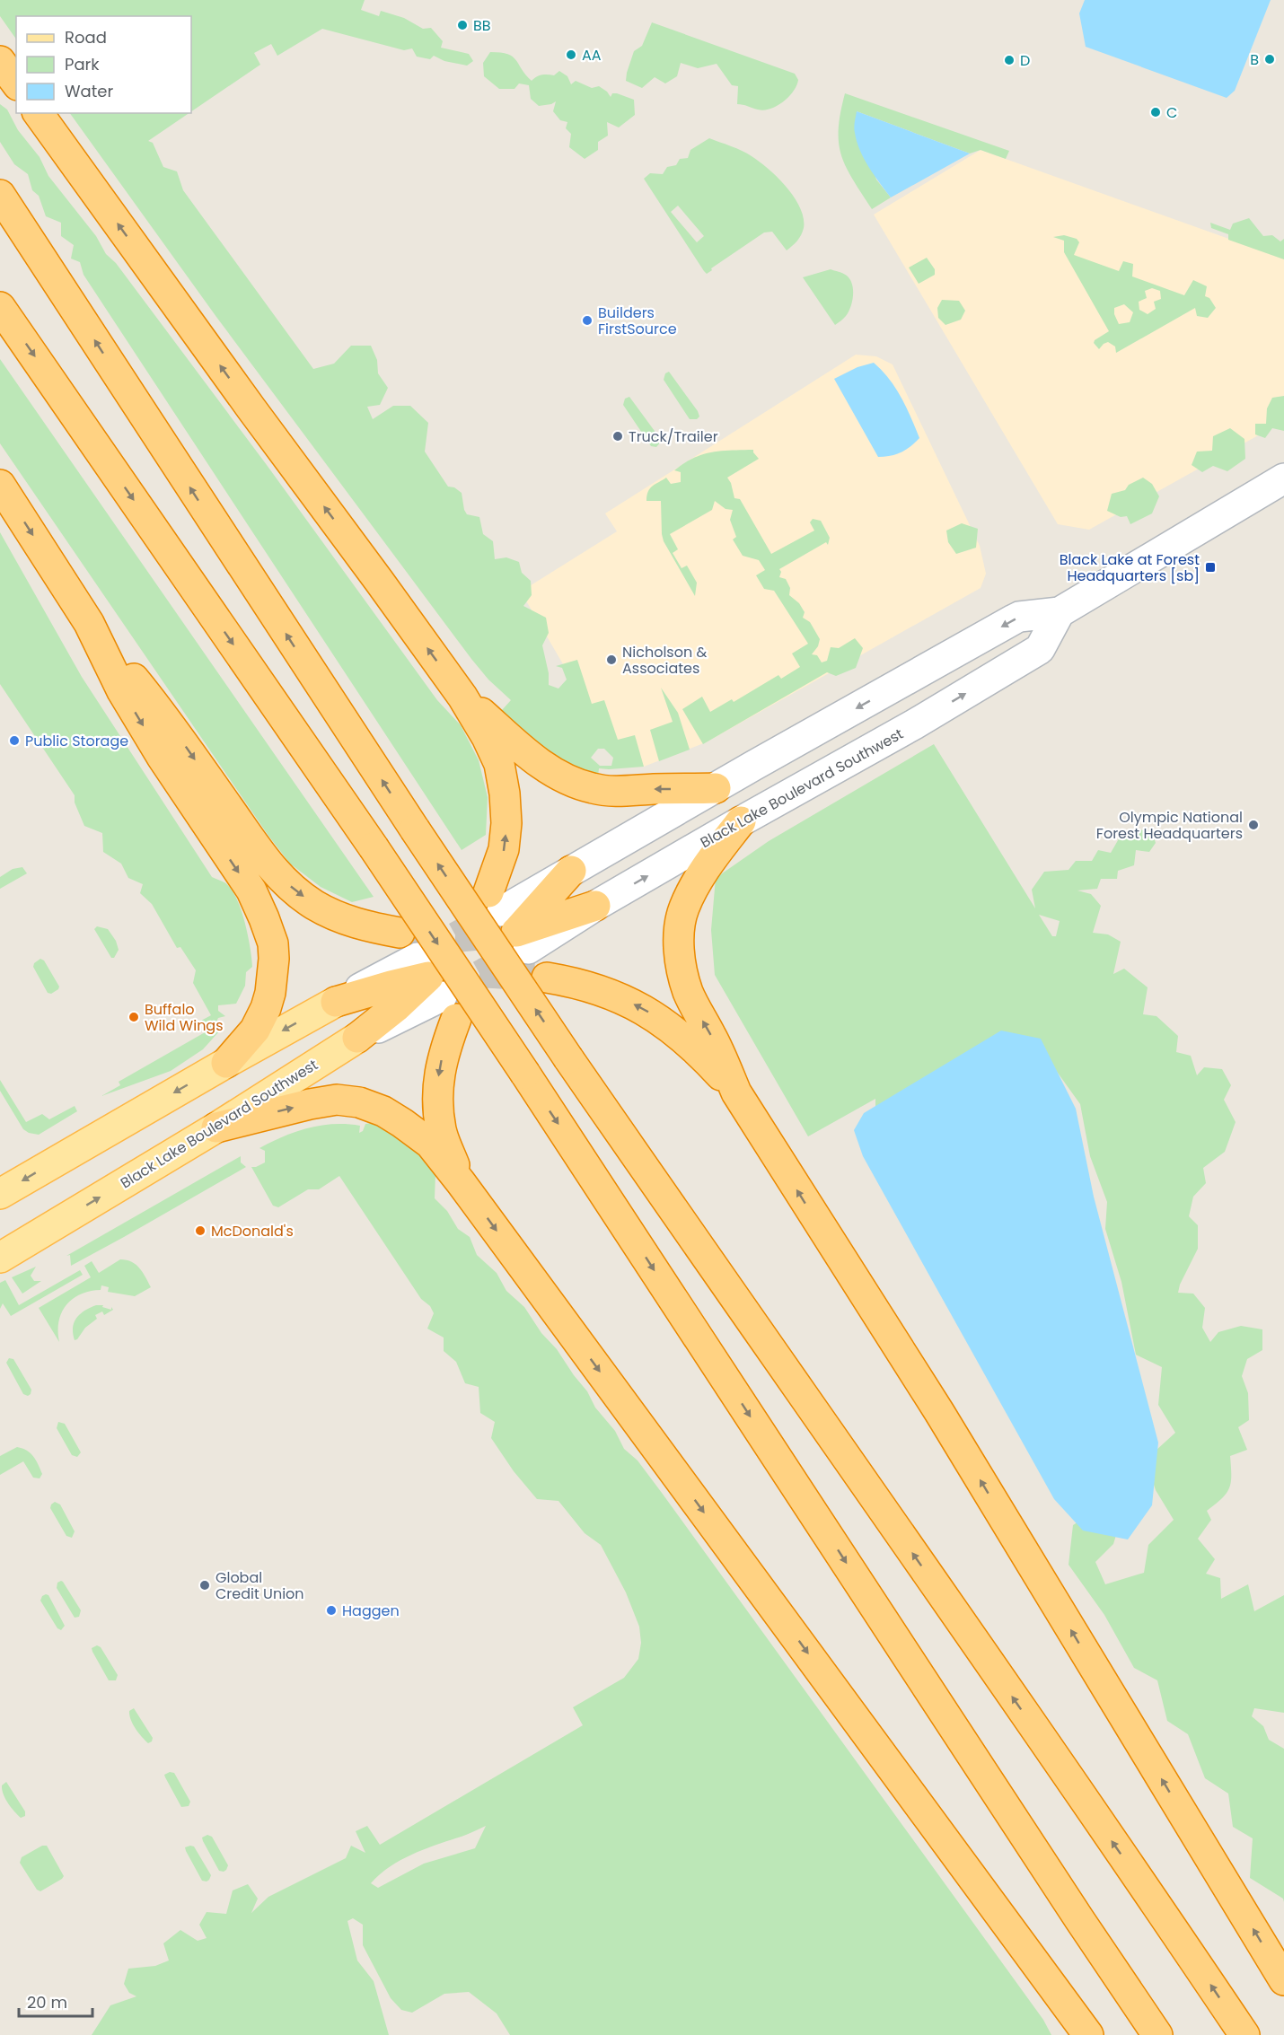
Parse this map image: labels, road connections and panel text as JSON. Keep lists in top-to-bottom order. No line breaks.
{"streets":{"main road":["Black Lake Boulevard Southwest"]},"places":{"other":["BB","AA","B","D","C","Builders FirstSource","Truck/Trailer","Nicholson & Associates","Public Storage","Olympic National Forest Headquarters","Buffalo Wild Wings","McDonald's","Global Credit Union","Haggen"],"transit":["Black Lake at Forest Headquarters [sb]"]},"legend":["Road","Park","Water"],"scale_bar":"20 m"}
